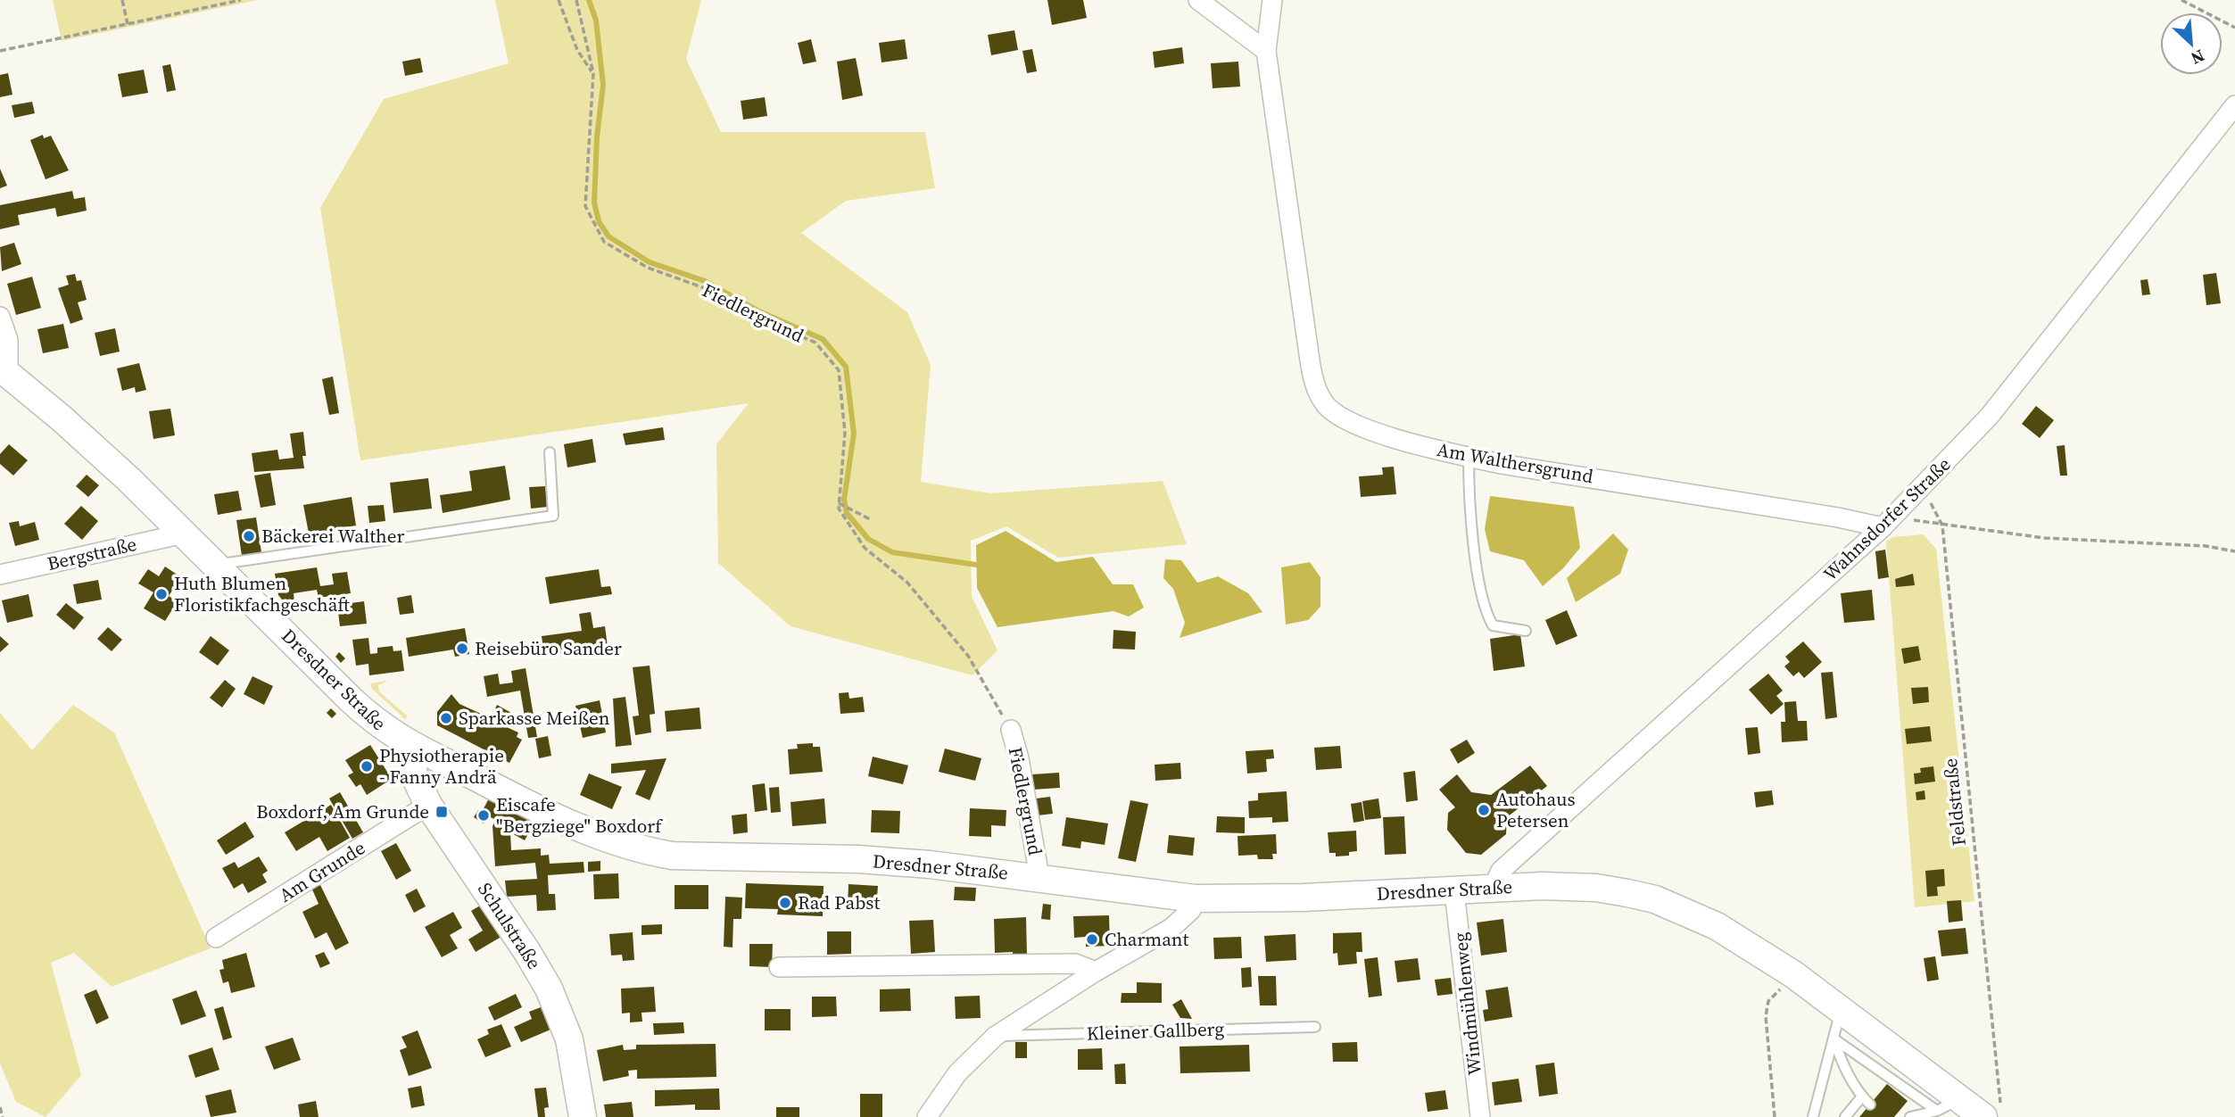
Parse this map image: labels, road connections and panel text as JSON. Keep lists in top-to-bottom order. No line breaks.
{"streets":{"main road":["Dresdner Straße","Schulstraße"],"street":["Fiedlergrund","Am Walthersgrund","Wahnsdorfer Straße","Bergstraße","Am Grunde","Windmühlenweg"],"lane":["Kleiner Gallberg"],"path":["Feldstraße"]},"crossings":[["Fiedlergrund","Dresdner Straße"],["Am Walthersgrund","Wahnsdorfer Straße"],["Wahnsdorfer Straße","Dresdner Straße"],["Wahnsdorfer Straße","Feldstraße"],["Bergstraße","Dresdner Straße"],["Dresdner Straße","Feldstraße"],["Dresdner Straße","Schulstraße"],["Dresdner Straße","Windmühlenweg"],["Am Grunde","Schulstraße"]],"places":{"other":["Bäckerei Walther","Huth Blumen Floristikfachgeschäft","Reisebüro Sander","Sparkasse Meißen","Physiotherapie - Fanny Andrä","Autohaus Petersen","Eiscafe \"Bergziege\" Boxdorf","Rad Pabst","Charmant"],"transit":["Boxdorf, Am Grunde"]},"north":"bottom right"}
